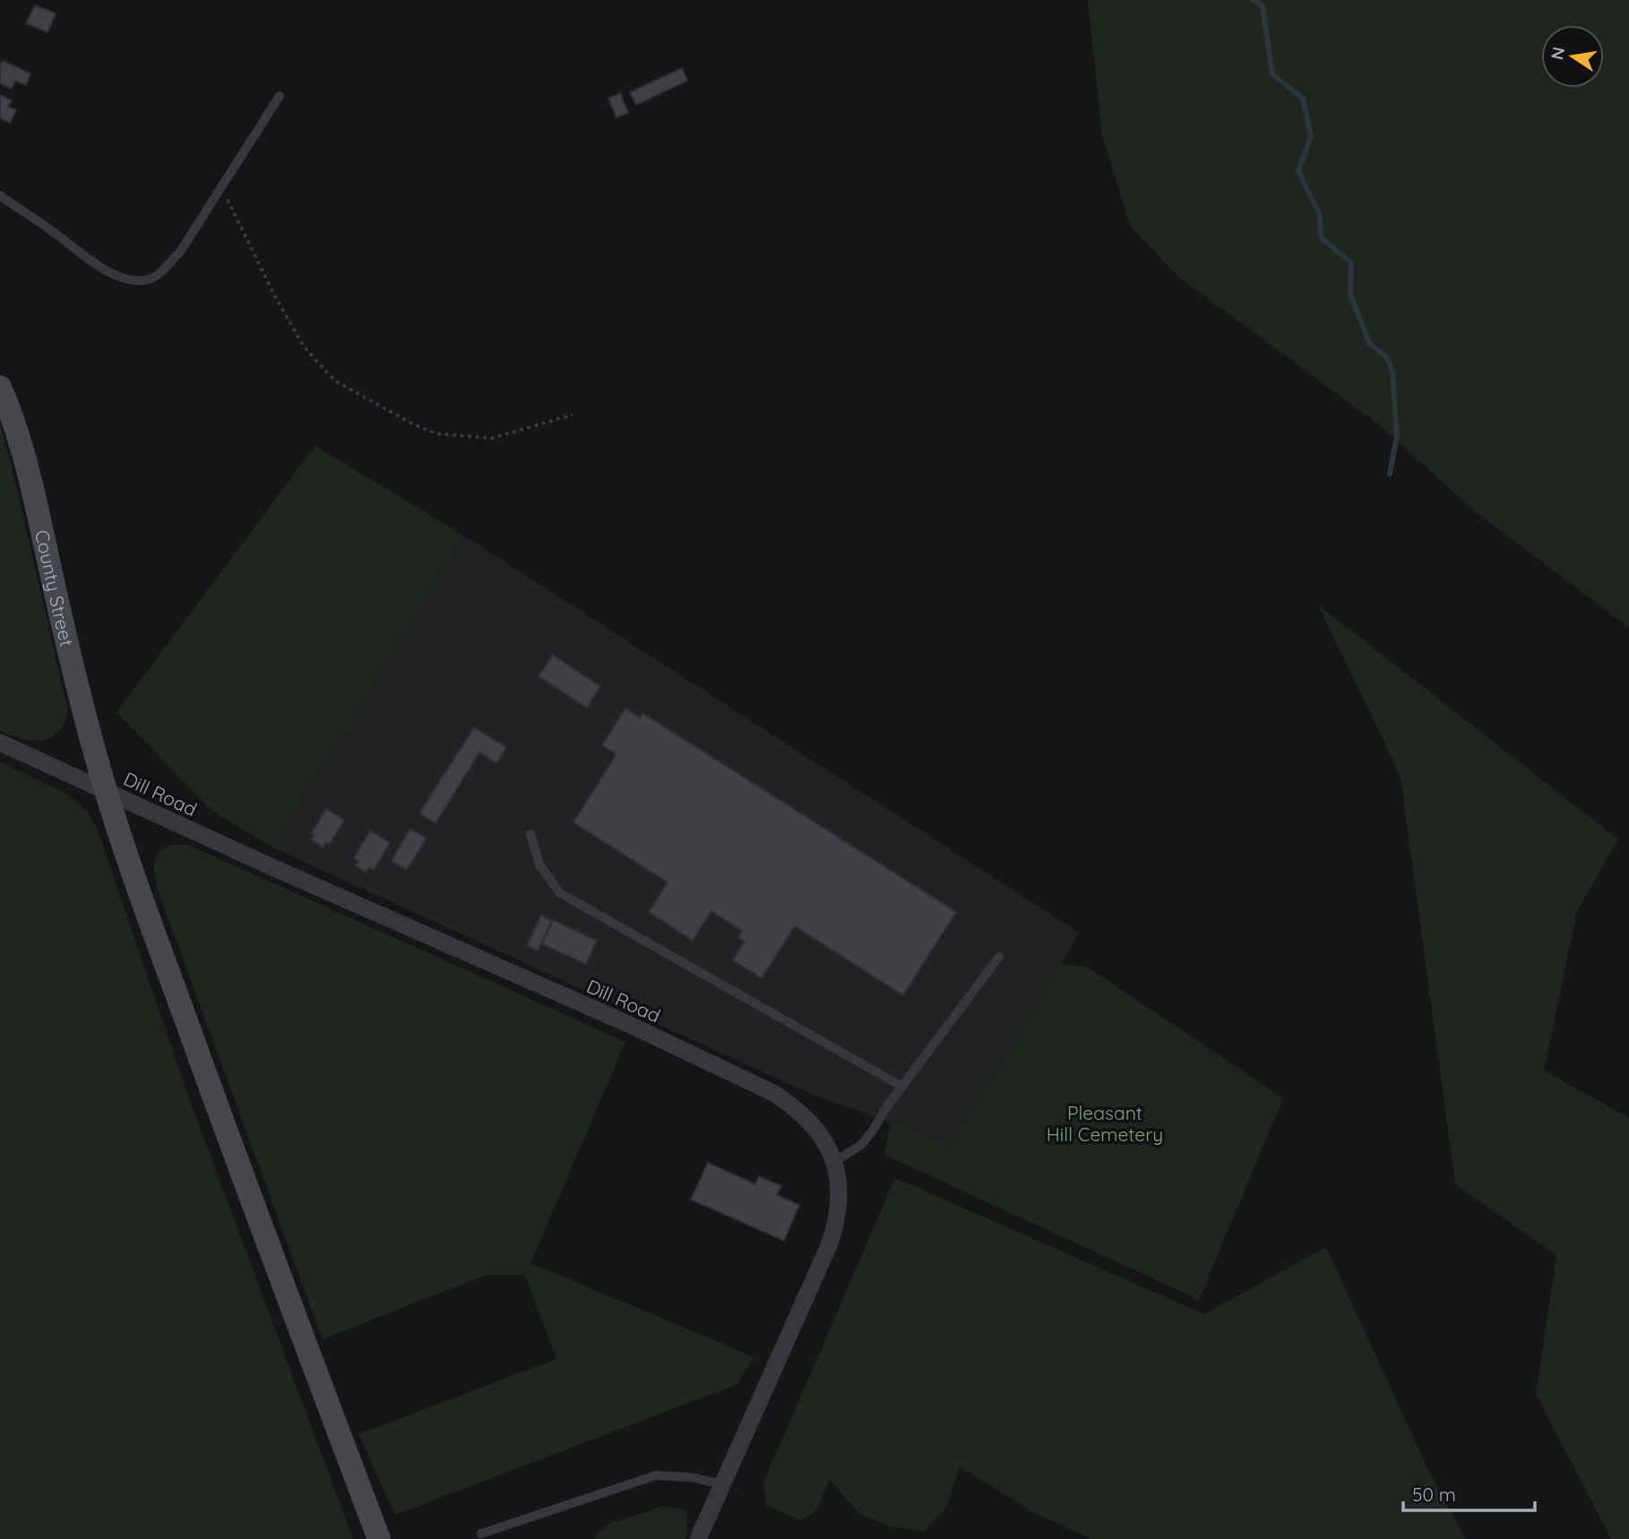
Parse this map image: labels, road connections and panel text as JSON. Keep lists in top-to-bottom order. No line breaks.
{"streets":{"street":["County Street","Dill Road"]},"crossings":[["County Street","Dill Road"]],"parks":["Pleasant Hill Cemetery"],"scale_bar":"50 m","north":"left"}
